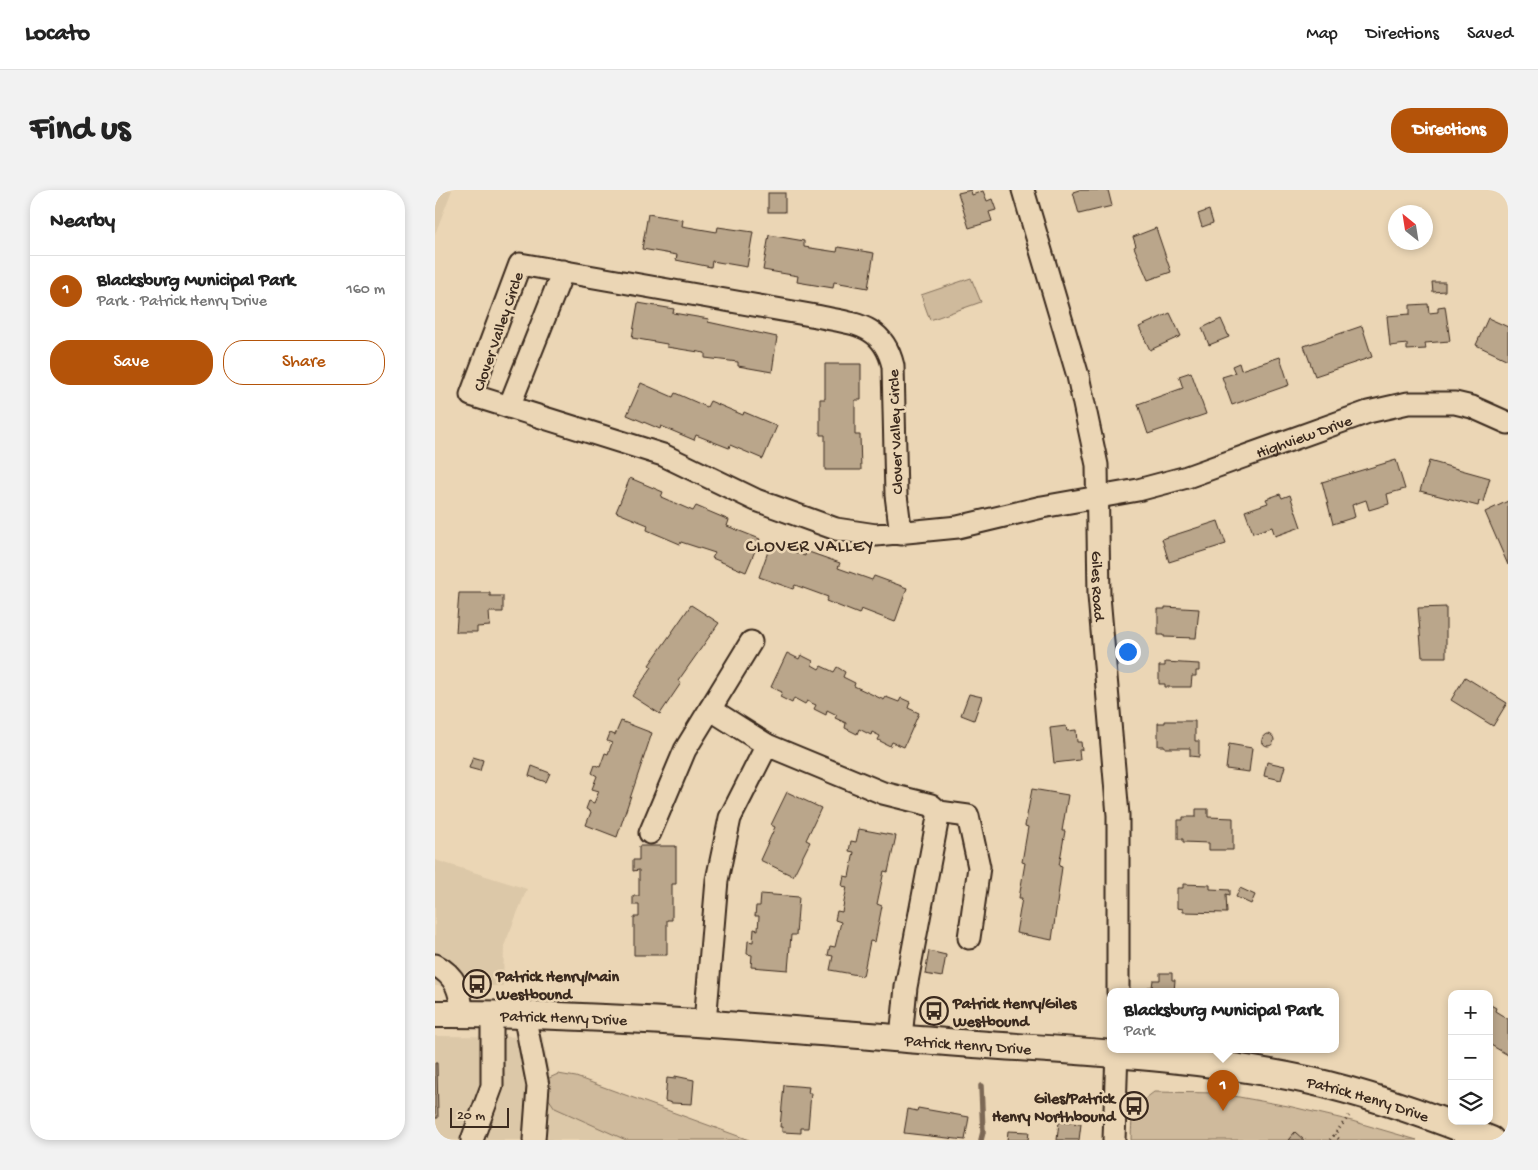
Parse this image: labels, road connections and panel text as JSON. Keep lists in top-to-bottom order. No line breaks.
{"streets":{"main road":["Patrick Henry Drive"],"street":["Clover Valley Circle","Highview Drive","Giles Road"]},"crossings":[["Clover Valley Circle","Highview Drive"],["Clover Valley Circle","Giles Road"],["Highview Drive","Giles Road"]],"districts":["CLOVER VALLEY"],"places":{"bus stop":["Patrick Henry/Main Westbound","Patrick Henry/Giles Westbound","Giles/Patrick Henry Northbound"]},"scale_bar":"20 m","north":"top left","page":{"header":"Locato","nav":["Map","Directions","Saved"],"buttons":["Directions",["Save","Share"]],"title":"Find us","heading":"Nearby","list":[{"mark":"1","name":"Blacksburg Municipal Park","note":"Park · Patrick Henry Drive","value":"160 m"}],"popup":["Blacksburg Municipal Park","Park"],"map_buttons":["+","−"],"pins":"1","scale":"20 m"}}
